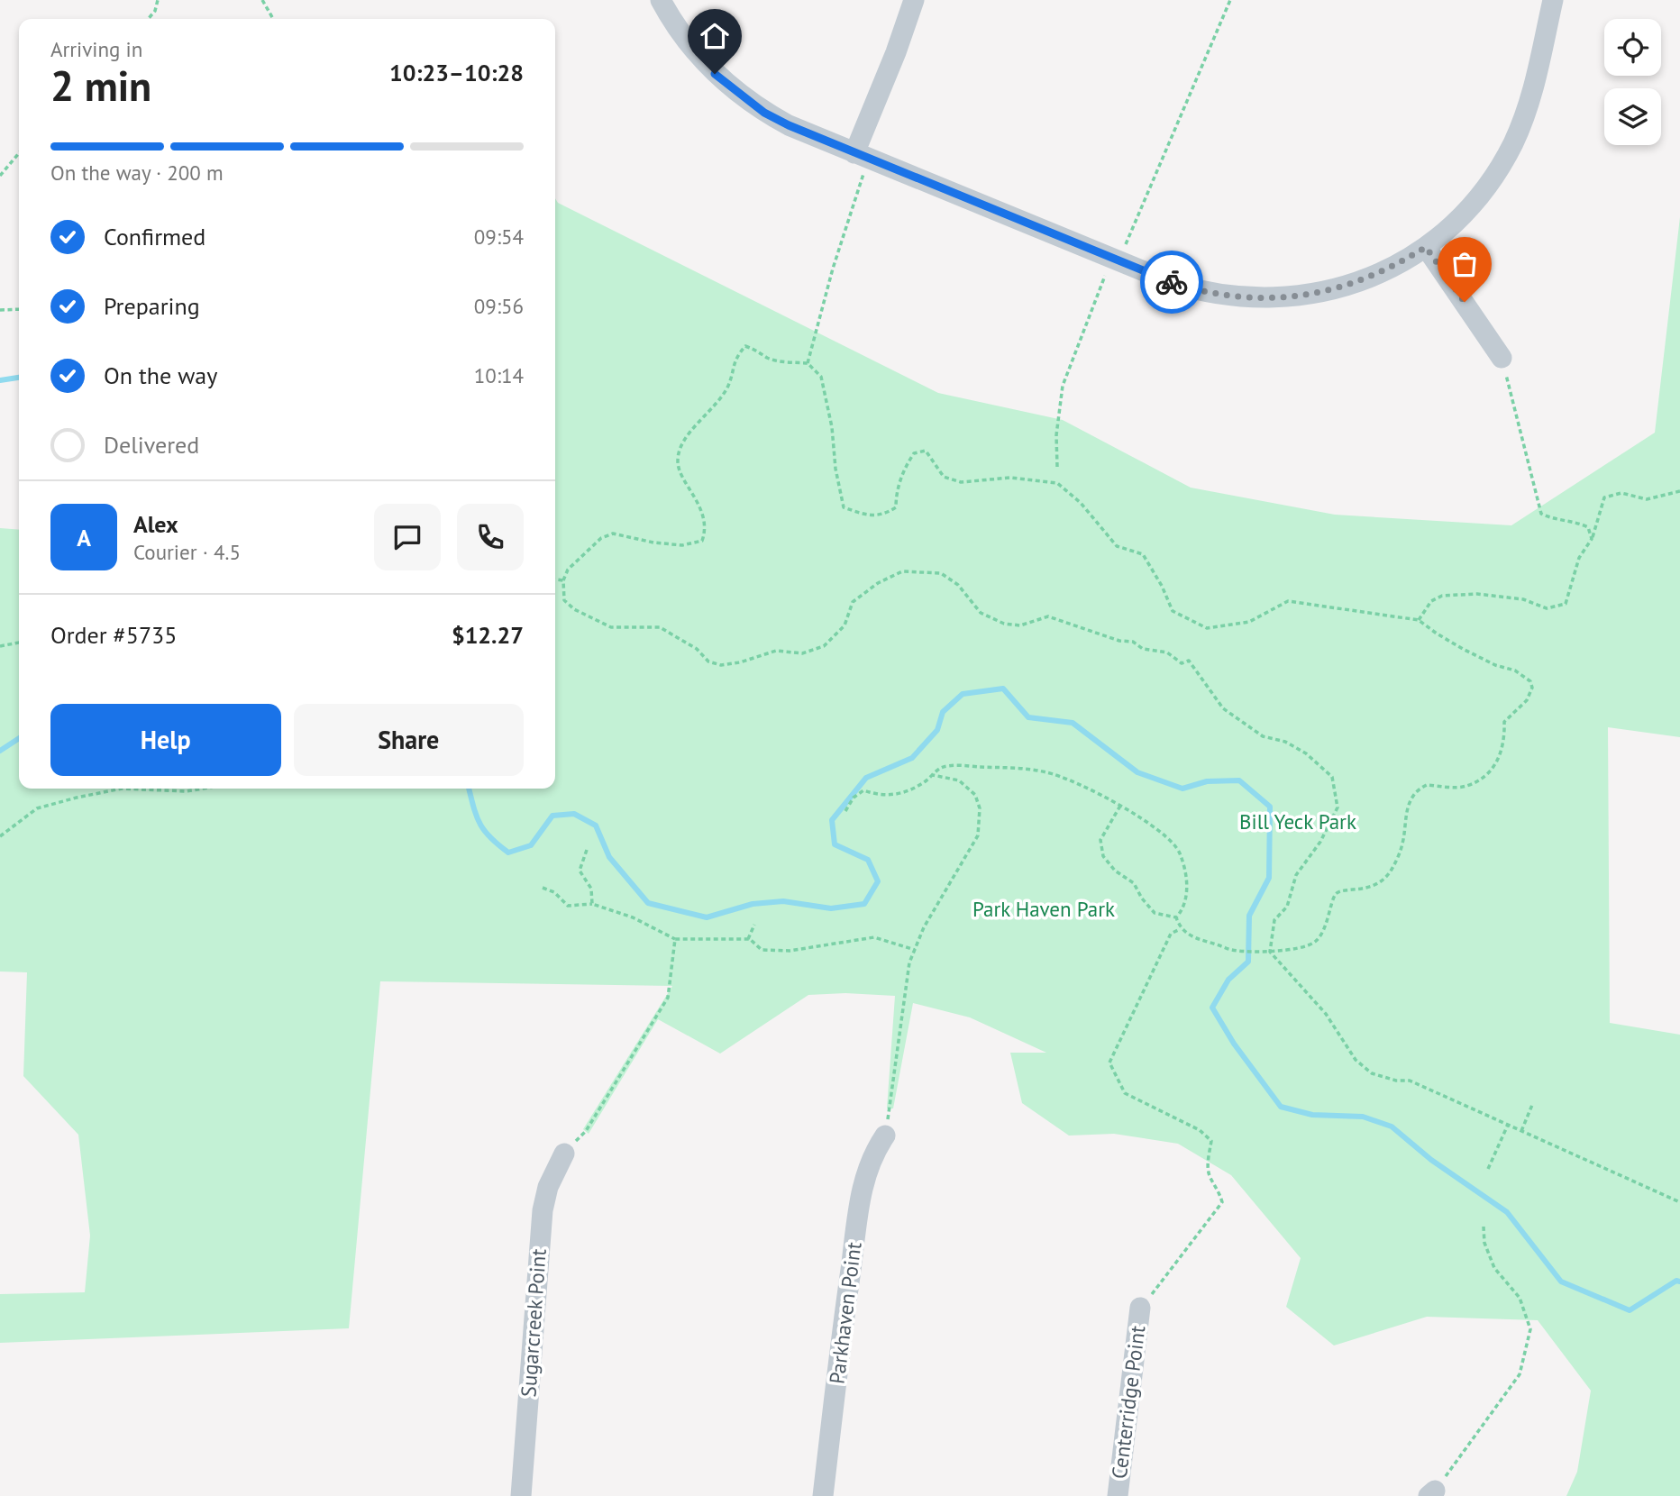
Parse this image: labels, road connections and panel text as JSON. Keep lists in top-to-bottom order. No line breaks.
{"streets":{"street":["Parkhaven Point","Sugarcreek Point","Centerridge Point"]},"parks":["Bill Yeck Park","Park Haven Park"],"page":{"heading":["2 min","Arriving in","10:23–10:28"],"panel":["Alex","Courier · 4.5","Order #5735","$12.27"],"bar":"On the way · 200 m","list":[["Confirmed","09:54"],["Preparing","09:56"],["On the way","10:14"],"Delivered"],"round":"A","buttons":["Help","Share"]}}
